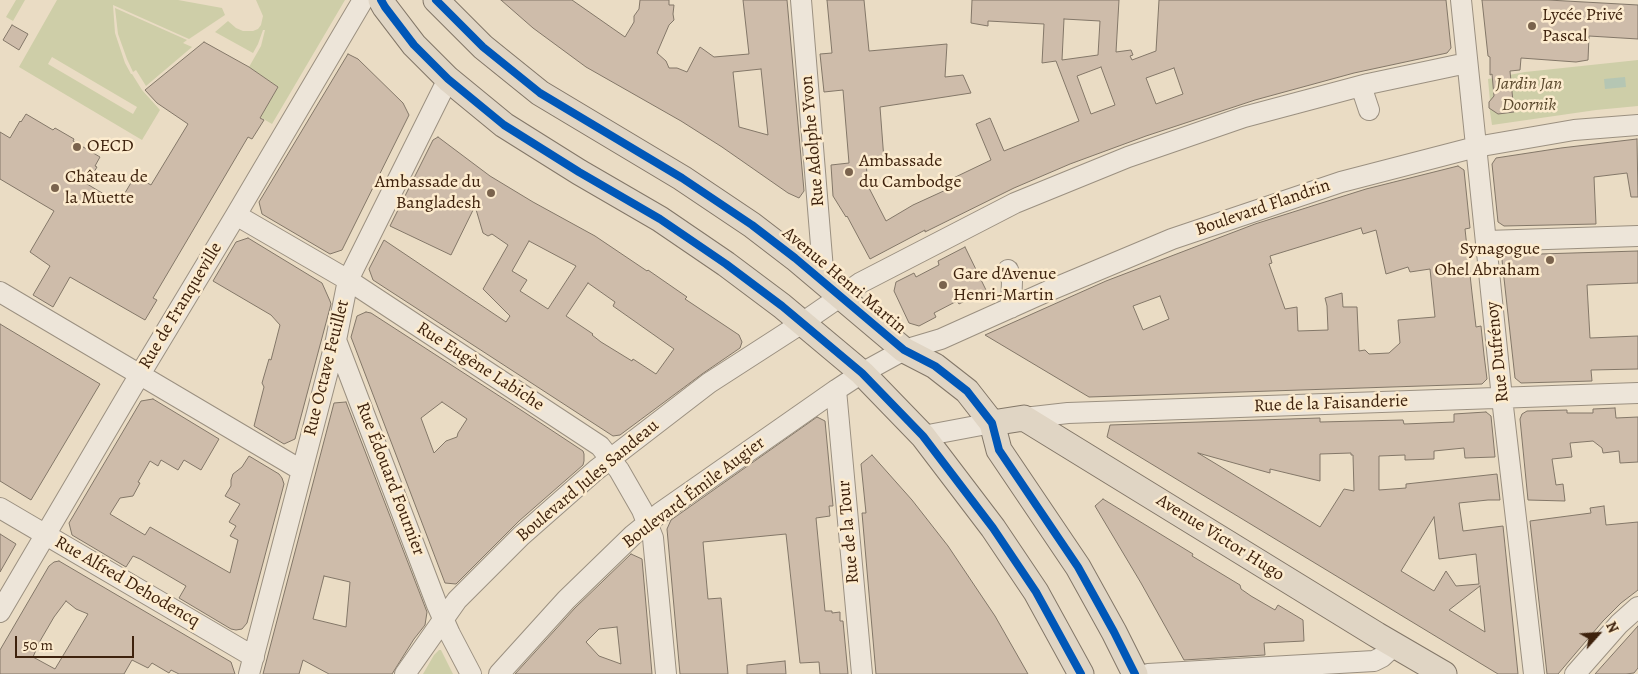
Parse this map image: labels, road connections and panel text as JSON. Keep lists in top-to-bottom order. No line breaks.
{"streets":{"main road":["Avenue Henri Martin","Avenue Victor Hugo"],"street":["Rue Adolphe Yvon","Boulevard Flandrin","Rue de Franqueville","Rue Dufrénoy","Rue Eugène Labiche","Rue Octave Feuillet","Rue de la Faisanderie","Rue Édouard Fournier","Boulevard Jules Sandeau","Boulevard Émile Augier","Rue de la Tour","Rue Alfred Dehodencq"]},"crossings":[["Rue Adolphe Yvon","Avenue Henri Martin"],["Rue Adolphe Yvon","Boulevard Jules Sandeau"],["Boulevard Flandrin","Avenue Henri Martin"],["Boulevard Flandrin","Rue Dufrénoy"],["Boulevard Flandrin","Boulevard Émile Augier"],["Avenue Henri Martin","Boulevard Jules Sandeau"],["Rue de Franqueville","Rue Eugène Labiche"],["Rue de Franqueville","Rue Alfred Dehodencq"],["Rue Dufrénoy","Rue de la Faisanderie"],["Rue Eugène Labiche","Rue Octave Feuillet"],["Rue Eugène Labiche","Boulevard Jules Sandeau"],["Rue Eugène Labiche","Boulevard Émile Augier"],["Rue Octave Feuillet","Rue Édouard Fournier"],["Rue Octave Feuillet","Rue Alfred Dehodencq"],["Rue de la Faisanderie","Avenue Victor Hugo"],["Rue Édouard Fournier","Boulevard Jules Sandeau"],["Boulevard Émile Augier","Rue de la Tour"]],"parks":["Jardin Jan Doornik"],"places":["Lycée Privé Pascal","OECD","Ambassade du Cambodge","Château de la Muette","Ambassade du Bangladesh","Synagogue Ohel Abraham","Gare d'Avenue Henri-Martin"],"scale_bar":"50 m","north":"top right"}
